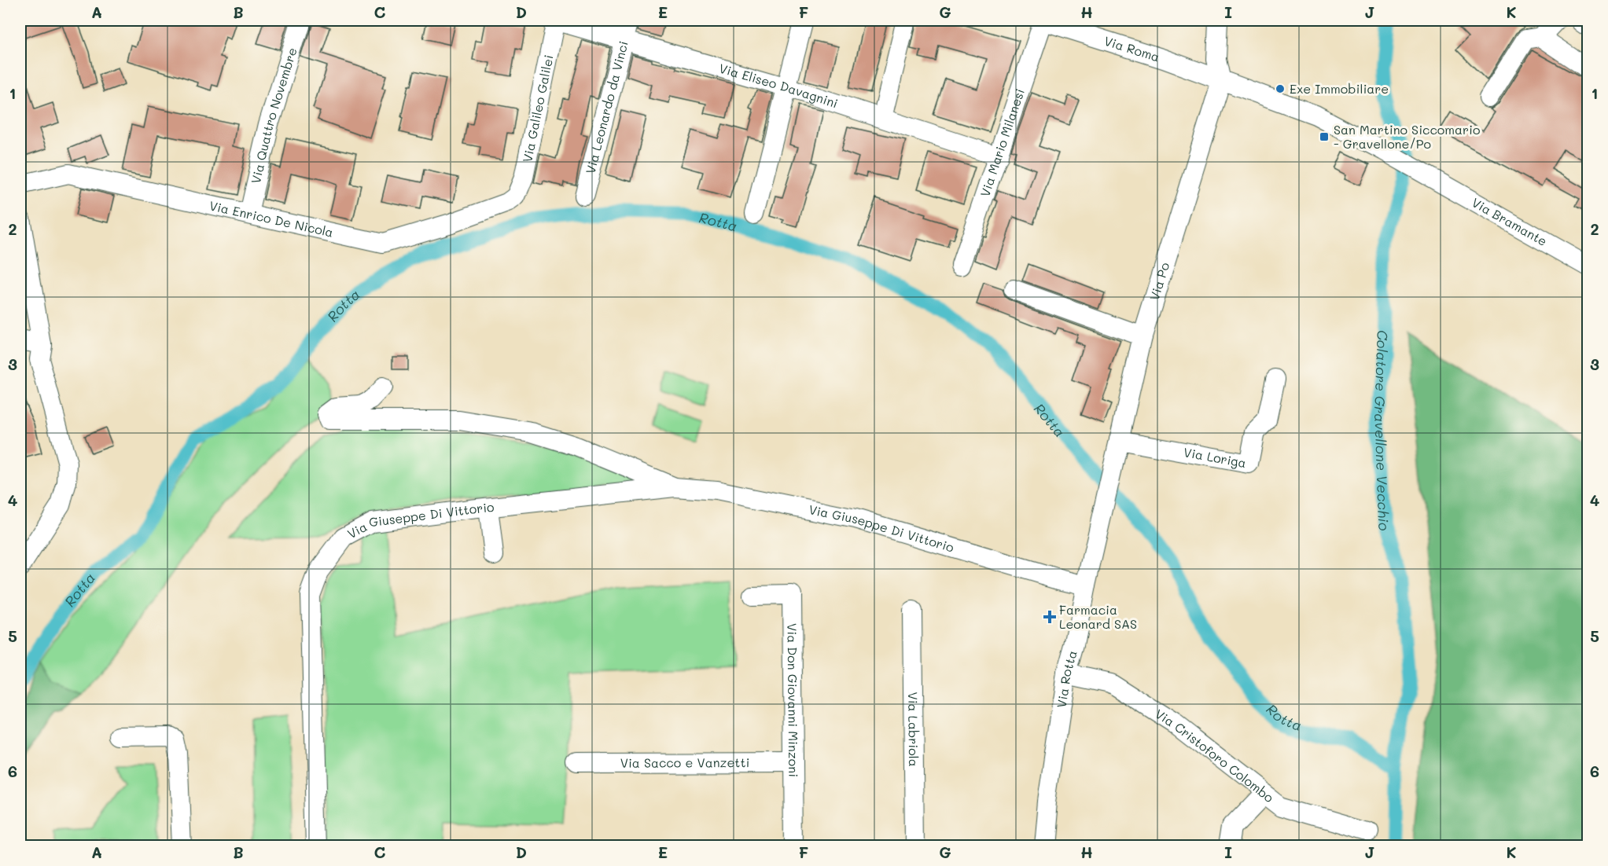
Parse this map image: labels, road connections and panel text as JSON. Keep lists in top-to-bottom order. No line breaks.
{"streets":{"street":["Via Roma","Via Eliseo Davagnini","Via Leonardo da Vinci","Via Galileo Galilei","Via Quattro Novembre","Via Mario Milanesi","Via Enrico De Nicola","Via Bramante","Via Po","Via Loriga","Via Giuseppe Di Vittorio","Via Rotta","Via Don Giovanni Minzoni","Via Labriola","Via Cristoforo Colombo","Via Sacco e Vanzetti"]},"crossings":[["Via Roma","Via Mario Milanesi"],["Via Roma","Via Bramante"],["Via Roma","Via Po"],["Via Eliseo Davagnini","Via Leonardo da Vinci"],["Via Eliseo Davagnini","Via Galileo Galilei"],["Via Eliseo Davagnini","Via Mario Milanesi"],["Via Galileo Galilei","Via Enrico De Nicola"],["Via Quattro Novembre","Via Enrico De Nicola"],["Via Po","Via Loriga"],["Via Po","Via Rotta"],["Via Giuseppe Di Vittorio","Via Rotta"],["Via Rotta","Via Cristoforo Colombo"],["Via Don Giovanni Minzoni","Via Sacco e Vanzetti"]],"water":["Rotta","Colatore Gravellone Vecchio"],"places":{"other":["Exe Immobiliare"],"transit":["San Martino Siccomario - Gravellone/Po"],"health":["Farmacia Leonard SAS"]},"grid":{"columns":["A","B","C","D","E","F","G","H","I","J","K"],"rows":["1","2","3","4","5","6"]}}
